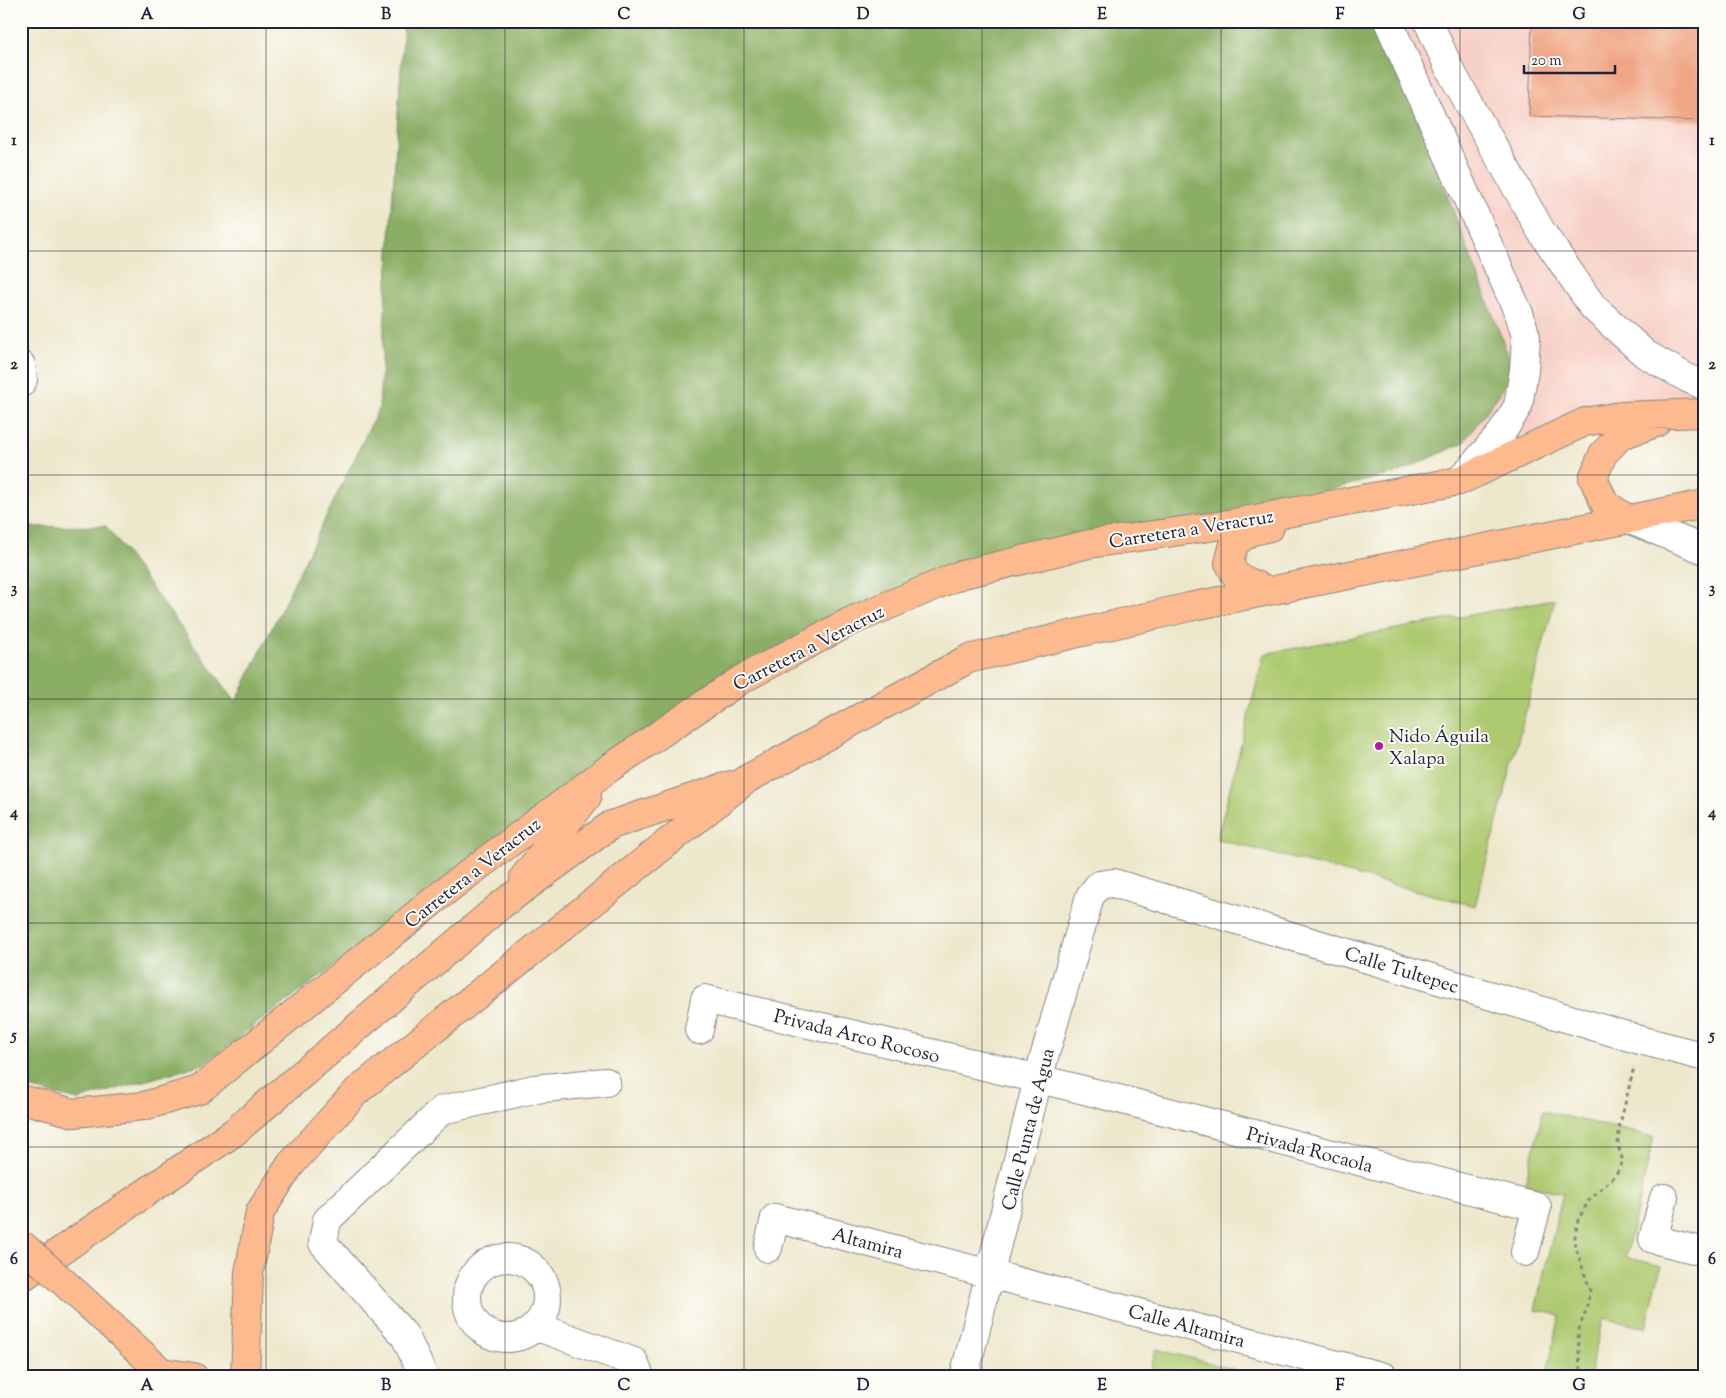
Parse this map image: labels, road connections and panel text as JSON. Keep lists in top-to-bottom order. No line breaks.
{"streets":{"main road":["Carretera a Veracruz"],"street":["Calle Tultepec","Privada Arco Rocoso","Calle Punta de Agua","Privada Rocaola","Altamira","Calle Altamira"]},"crossings":[["Calle Tultepec","Calle Punta de Agua"],["Privada Arco Rocoso","Calle Punta de Agua"],["Privada Arco Rocoso","Privada Rocaola"],["Calle Punta de Agua","Privada Rocaola"],["Calle Punta de Agua","Altamira"],["Calle Punta de Agua","Calle Altamira"],["Altamira","Calle Altamira"]],"places":["Nido Águila Xalapa"],"scale_bar":"20 m","grid":{"columns":["A","B","C","D","E","F","G"],"rows":["1","2","3","4","5","6"]}}
